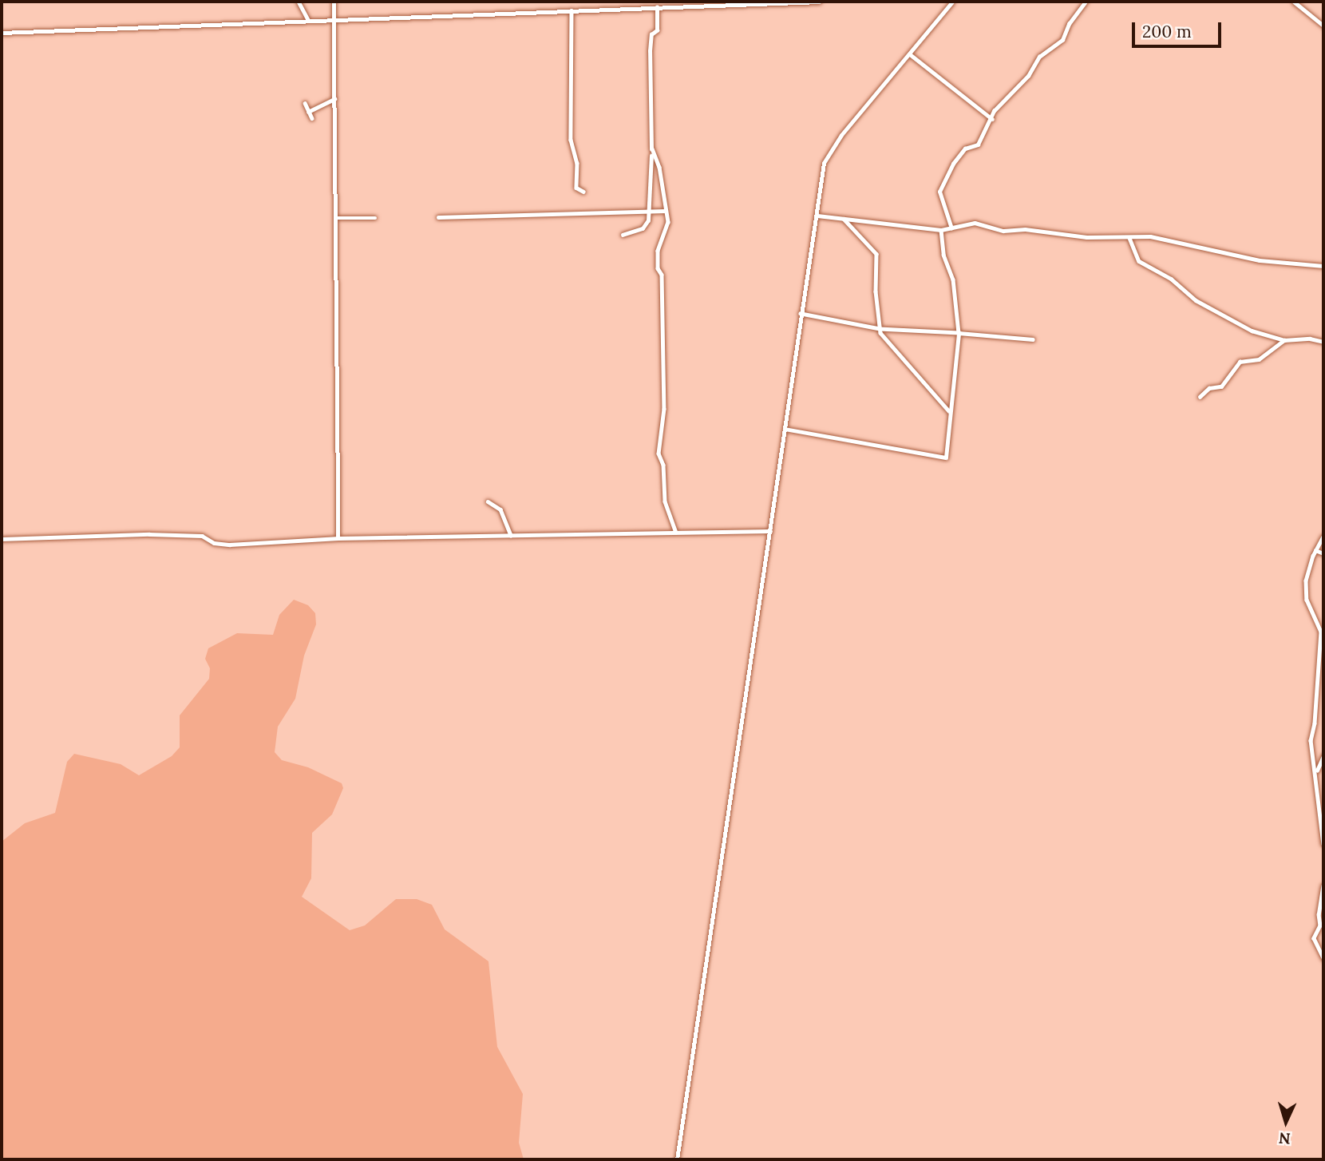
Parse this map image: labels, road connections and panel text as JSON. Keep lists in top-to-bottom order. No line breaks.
{"scale_bar":"200 m","north":"bottom"}
